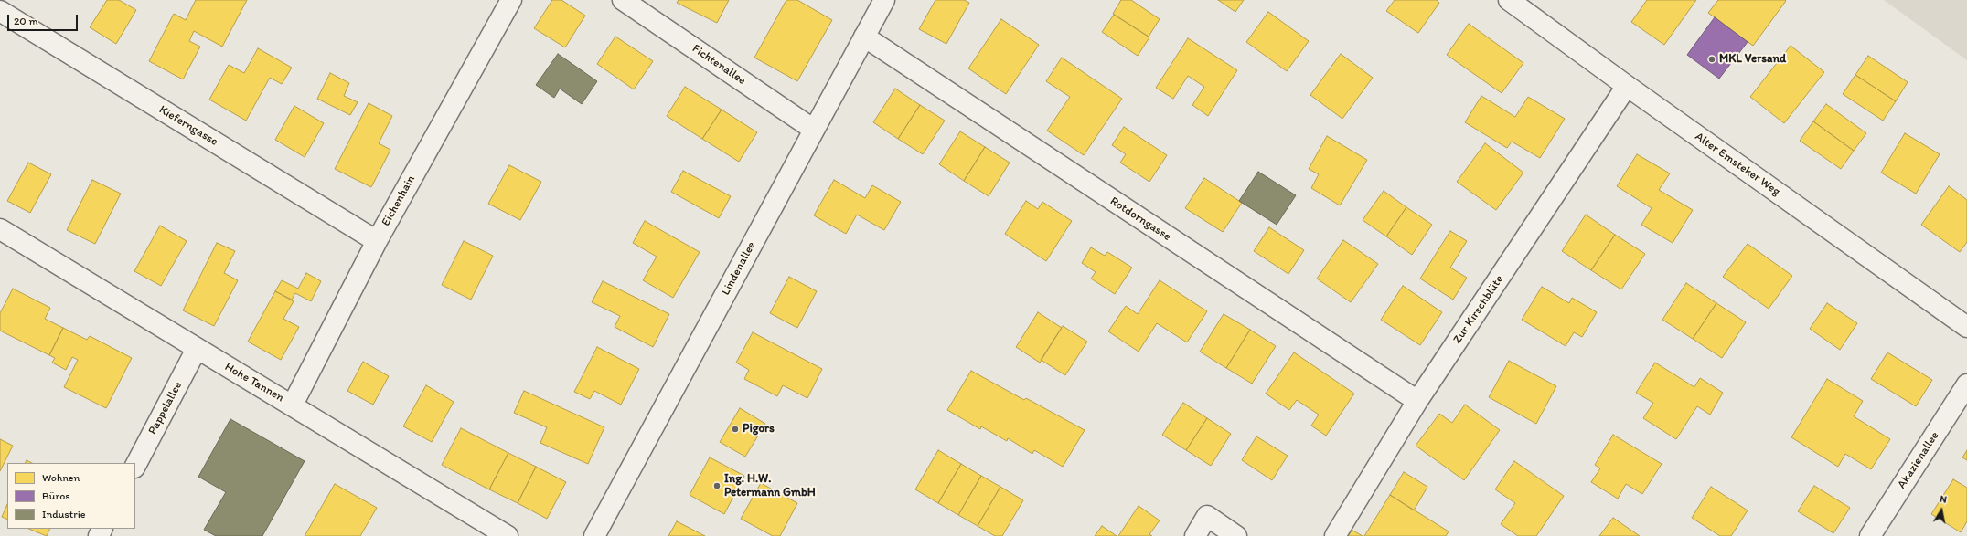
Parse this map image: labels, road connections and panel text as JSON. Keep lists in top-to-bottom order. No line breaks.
{"streets":{"street":["Fichtenallee","Kieferngasse","Alter Emsteker Weg","Eichenhain","Rotdorngasse","Lindenallee","Zur Kirschblüte","Hohe Tannen","Pappelallee","Akazienallee"]},"crossings":[["Fichtenallee","Lindenallee"],["Kieferngasse","Eichenhain"],["Alter Emsteker Weg","Zur Kirschblüte"],["Eichenhain","Hohe Tannen"],["Rotdorngasse","Lindenallee"],["Rotdorngasse","Zur Kirschblüte"],["Hohe Tannen","Pappelallee"]],"places":["MKL Versand","Pigors","Ing. H.W. Petermann GmbH"],"legend":["Wohnen","Büros","Industrie"],"scale_bar":"20 m","north":"top"}
